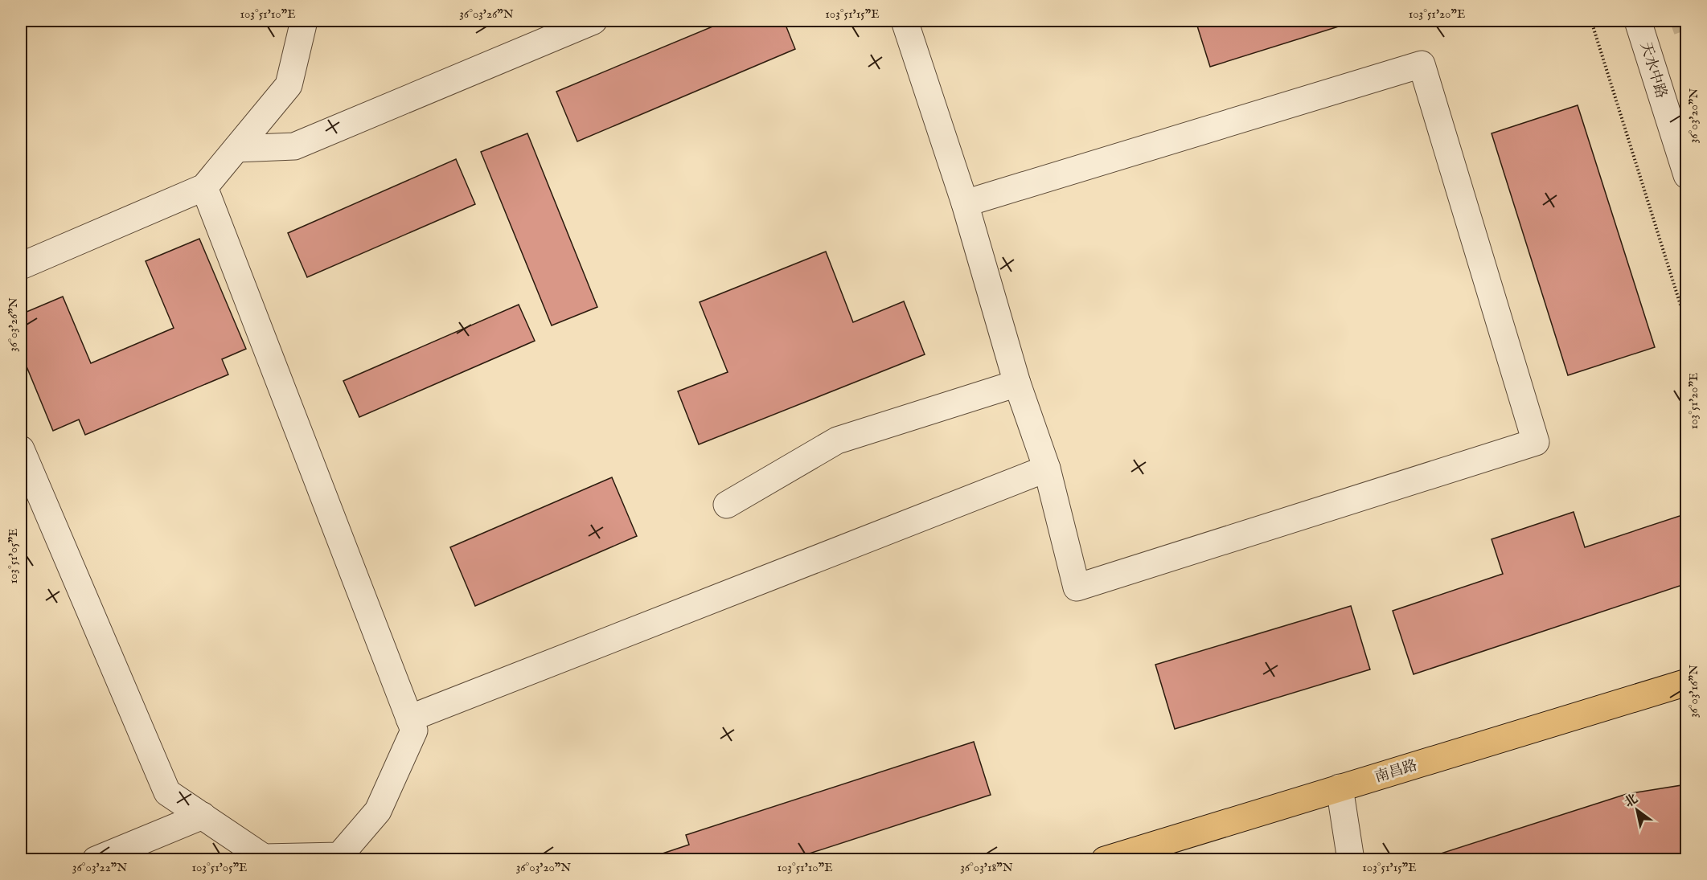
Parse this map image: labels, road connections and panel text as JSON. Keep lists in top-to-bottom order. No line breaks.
{"streets":{"main road":["南昌路"],"street":["天水中路"]},"north":"top left","coordinates":["103°51'10\"E","36°03'26\"N","103°51'15\"E","103°51'20\"E","36°03'20\"N","103°51'05\"E","36°03'16\"N","36°03'22\"N","36°03'18\"N"]}
